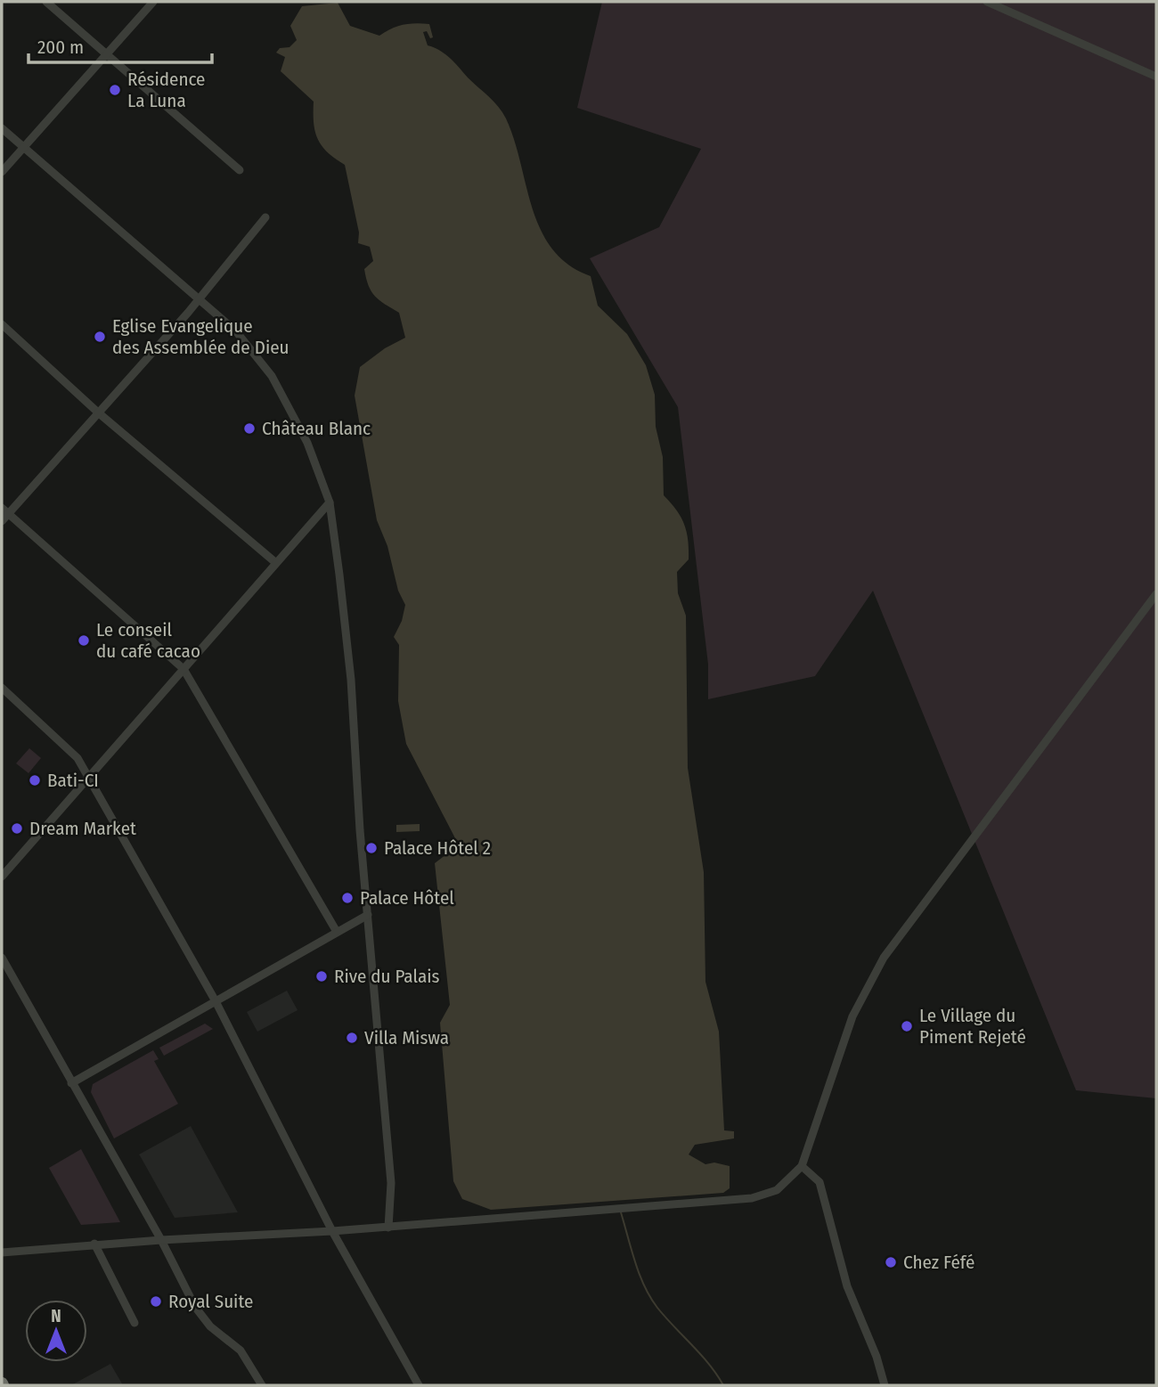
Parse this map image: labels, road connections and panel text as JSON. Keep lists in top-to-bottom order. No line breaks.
{"places":["Résidence La Luna","Eglise Evangelique des Assemblée de Dieu","Château Blanc","Le conseil du café cacao","Bati-CI","Dream Market","Palace Hôtel 2","Palace Hôtel","Rive du Palais","Le Village du Piment Rejeté","Villa Miswa","Chez Féfé","Royal Suite"],"scale_bar":"200 m","north":"top"}
